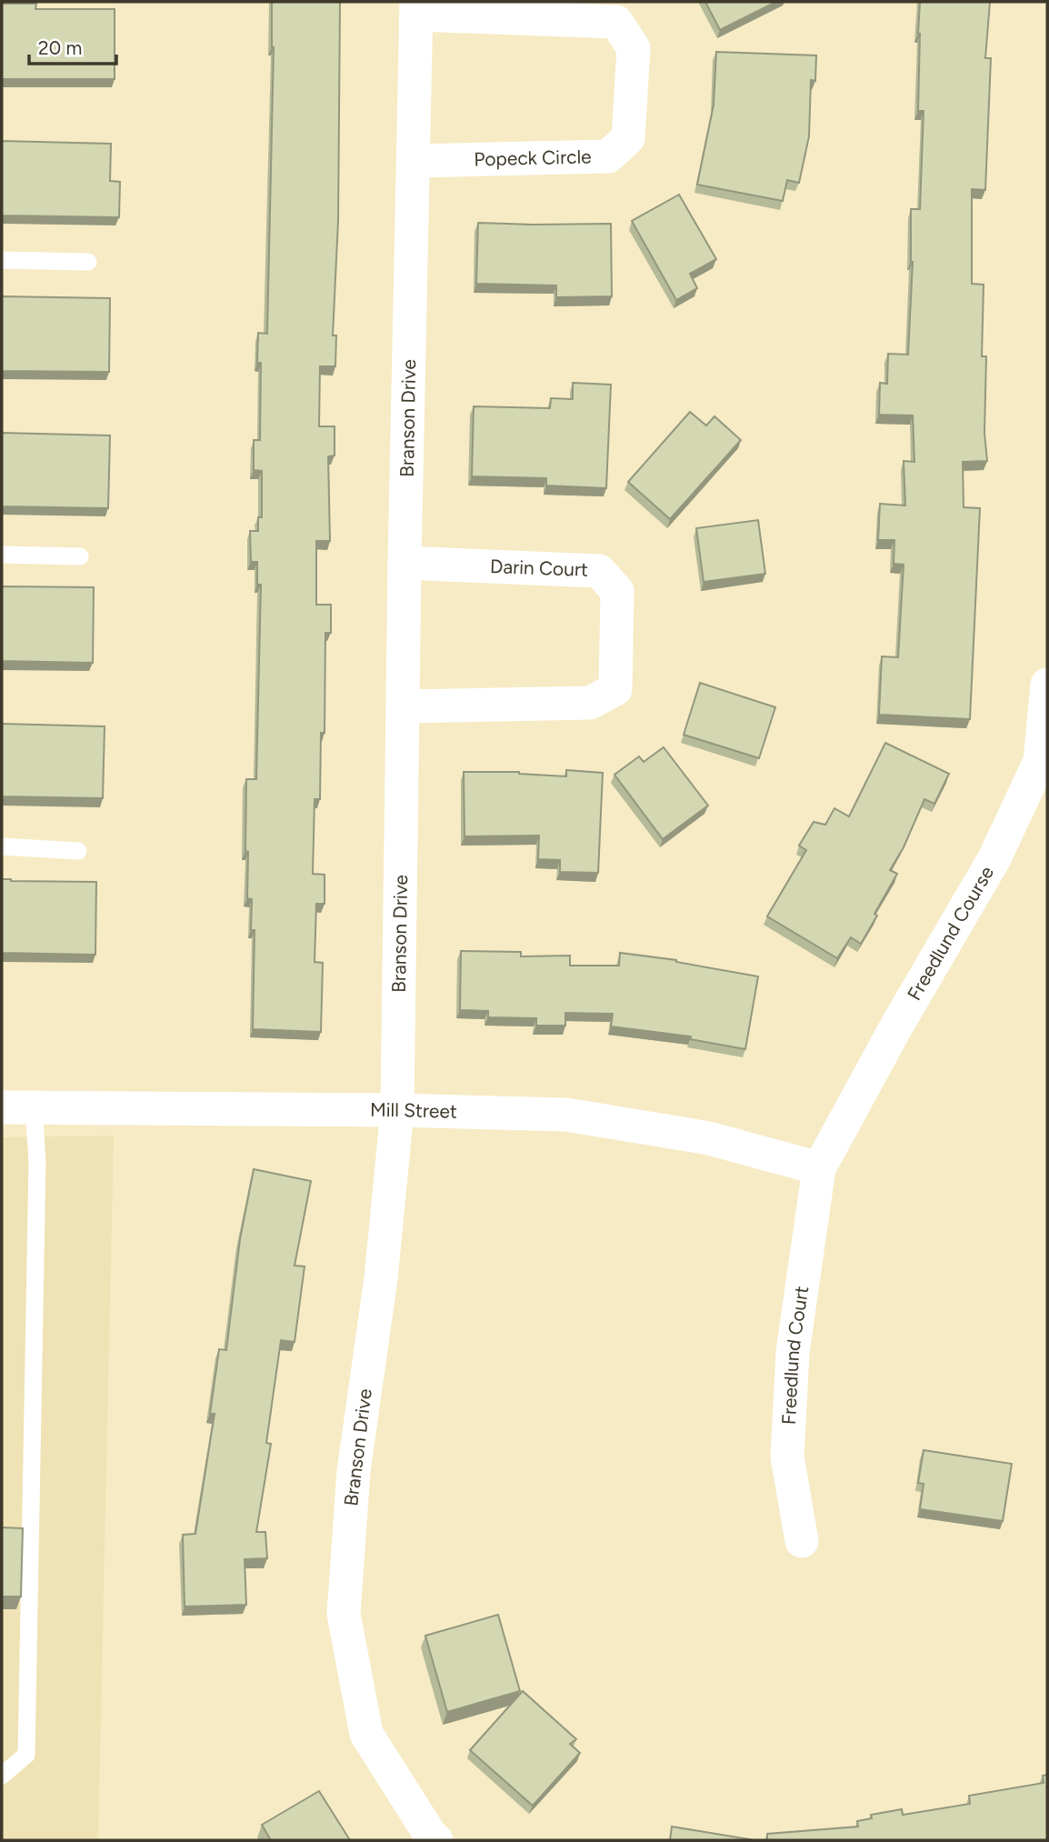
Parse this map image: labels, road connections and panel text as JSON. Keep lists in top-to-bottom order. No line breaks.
{"streets":{"street":["Popeck Circle","Branson Drive","Darin Court","Freedlund Course","Mill Street","Freedlund Court"]},"crossings":[["Popeck Circle","Branson Drive"],["Branson Drive","Darin Court"],["Branson Drive","Mill Street"],["Freedlund Course","Mill Street"],["Freedlund Course","Freedlund Court"],["Mill Street","Freedlund Court"]],"scale_bar":"20 m"}
